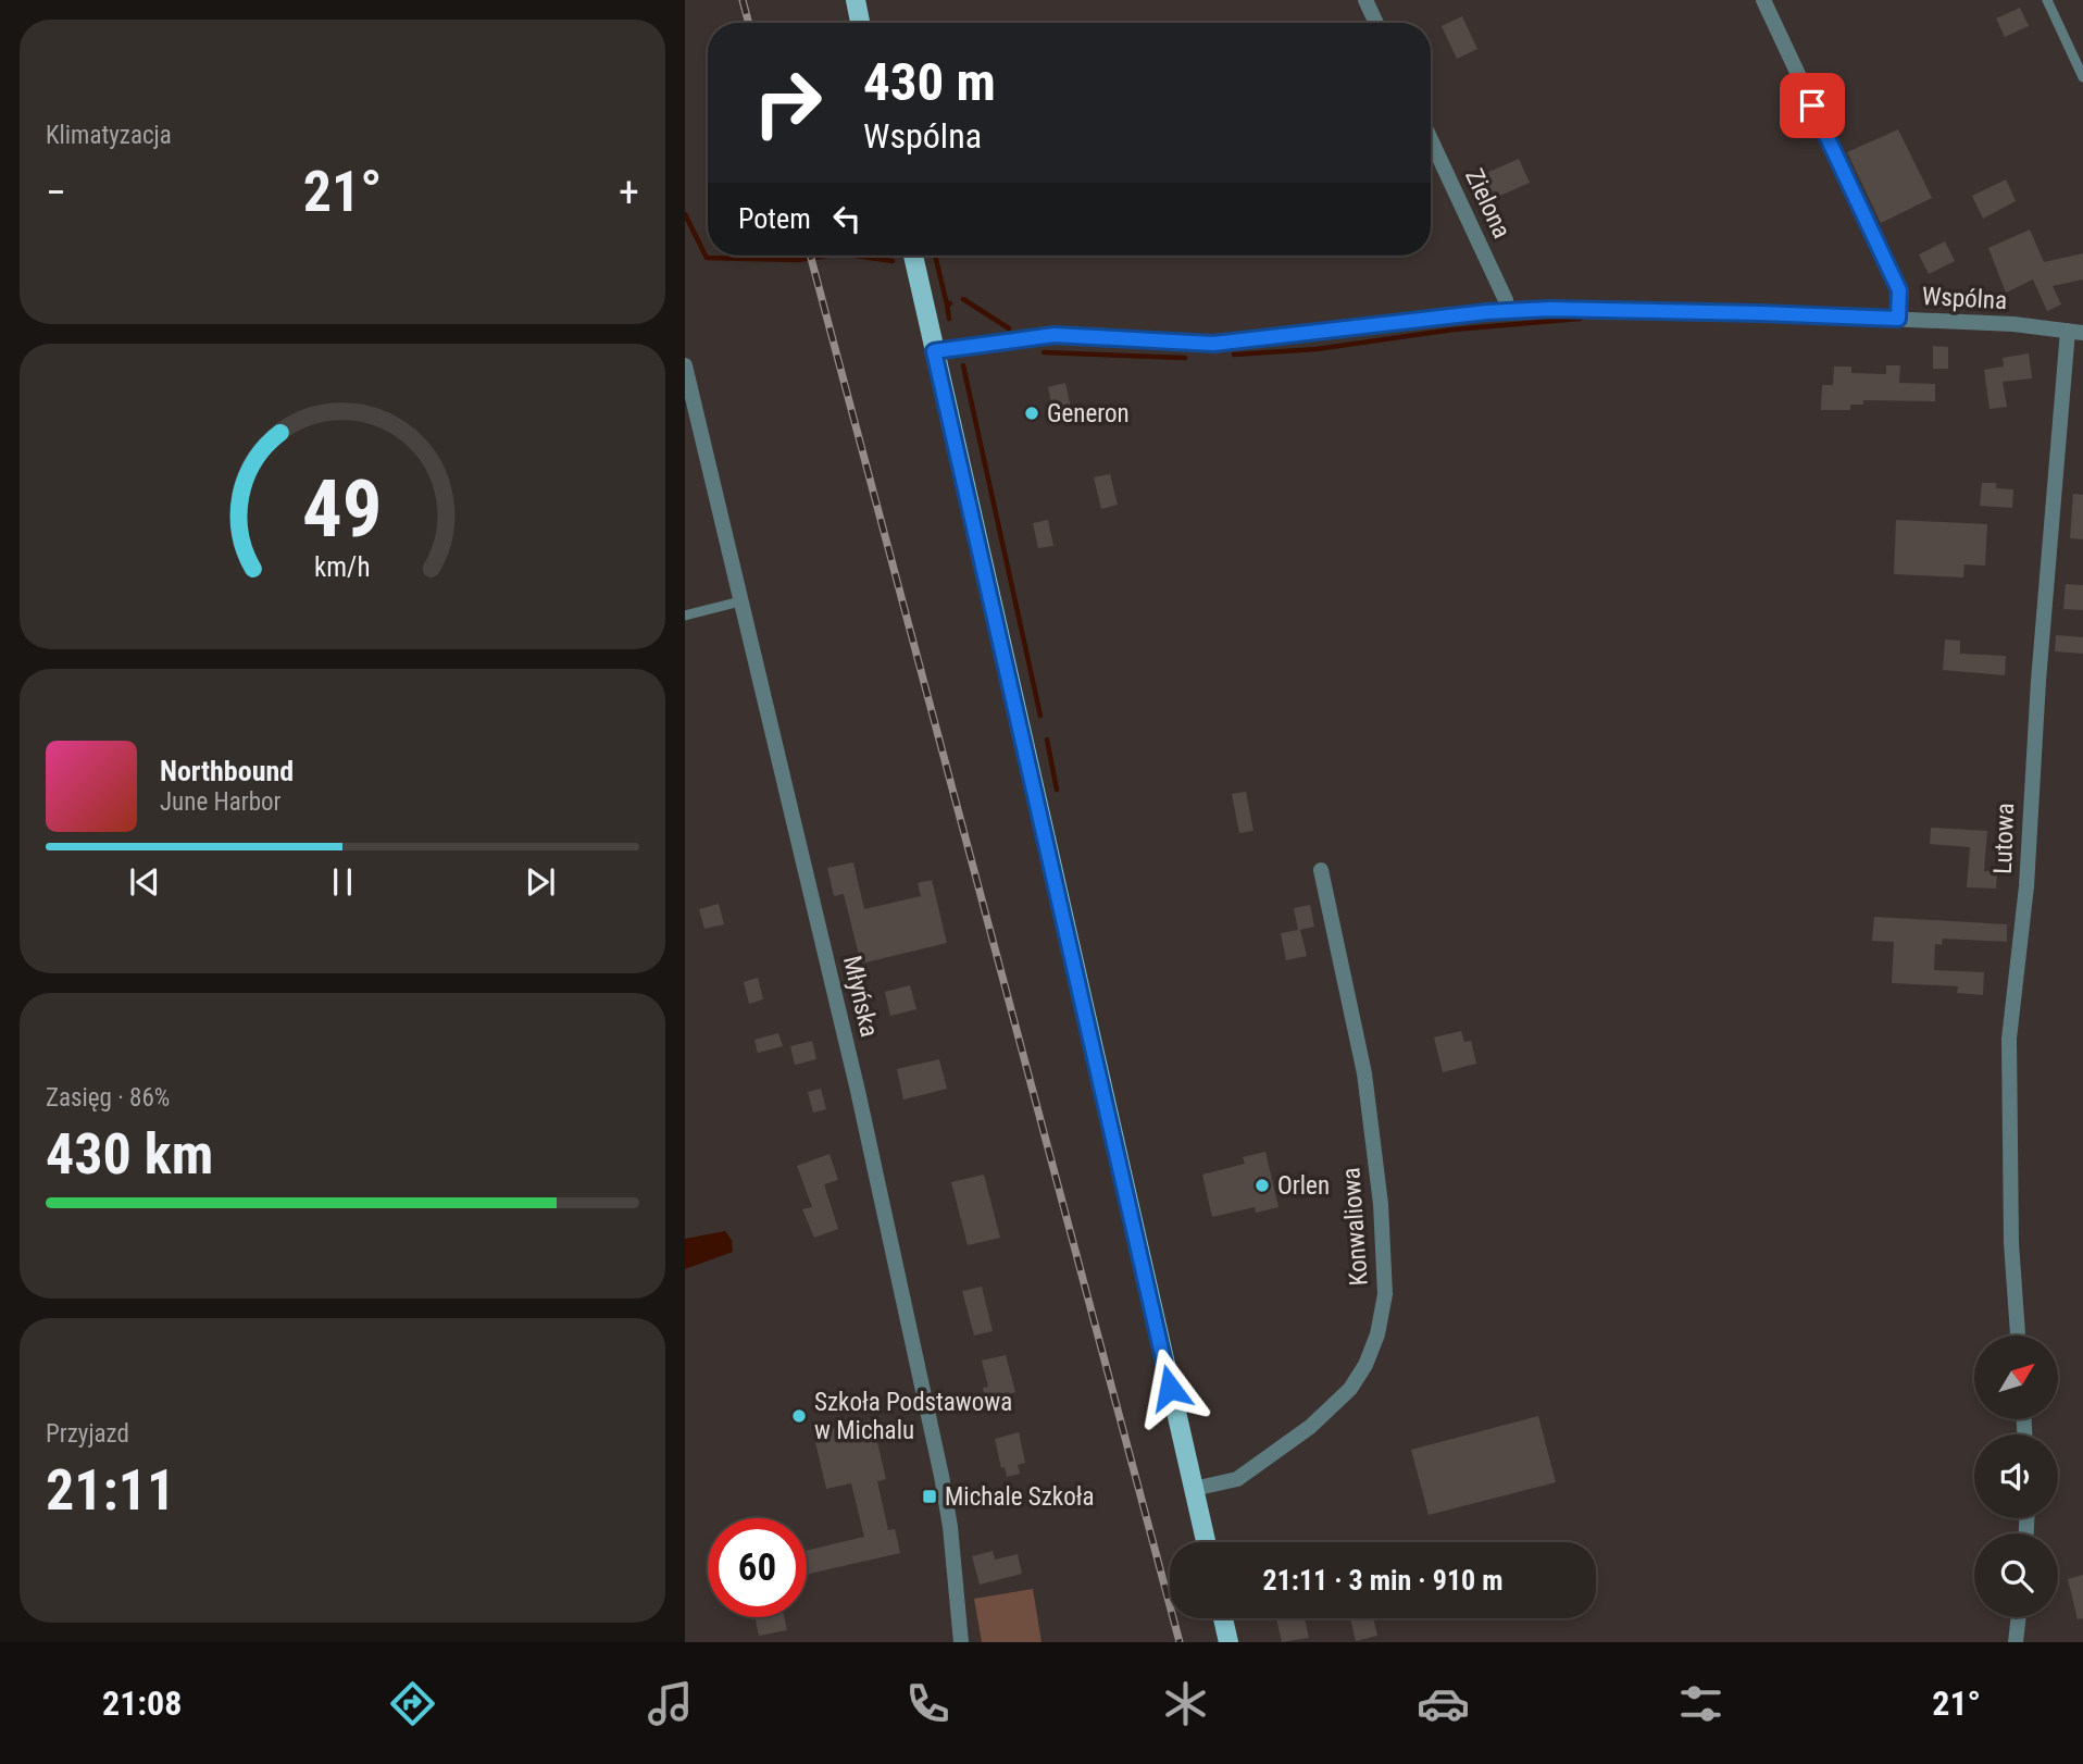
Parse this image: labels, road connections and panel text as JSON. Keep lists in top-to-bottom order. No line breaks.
{"streets":{"street":["Zielona","Wspólna","Lutowa","Młyńska","Konwaliowa"]},"crossings":[["Zielona","Wspólna"],["Wspólna","Lutowa"]],"places":{"other":["Generon","Orlen","Szkoła Podstawowa w Michalu"],"transit":["Michale Szkoła"]},"north":"top right","page":{"tile":["Klimatyzacja",["Zasięg · 86%","430 km"],["Przyjazd","21:11"]],"turn":["430 m","Wspólna"],"heat":["−","21°","+"],"then":"Potem","song":["Northbound","June Harbor"],"limit":"60","trip":"21:11 · 3 min · 910 m","tabs":["21:08","21°"],"gauge":["49","km/h"]}}
